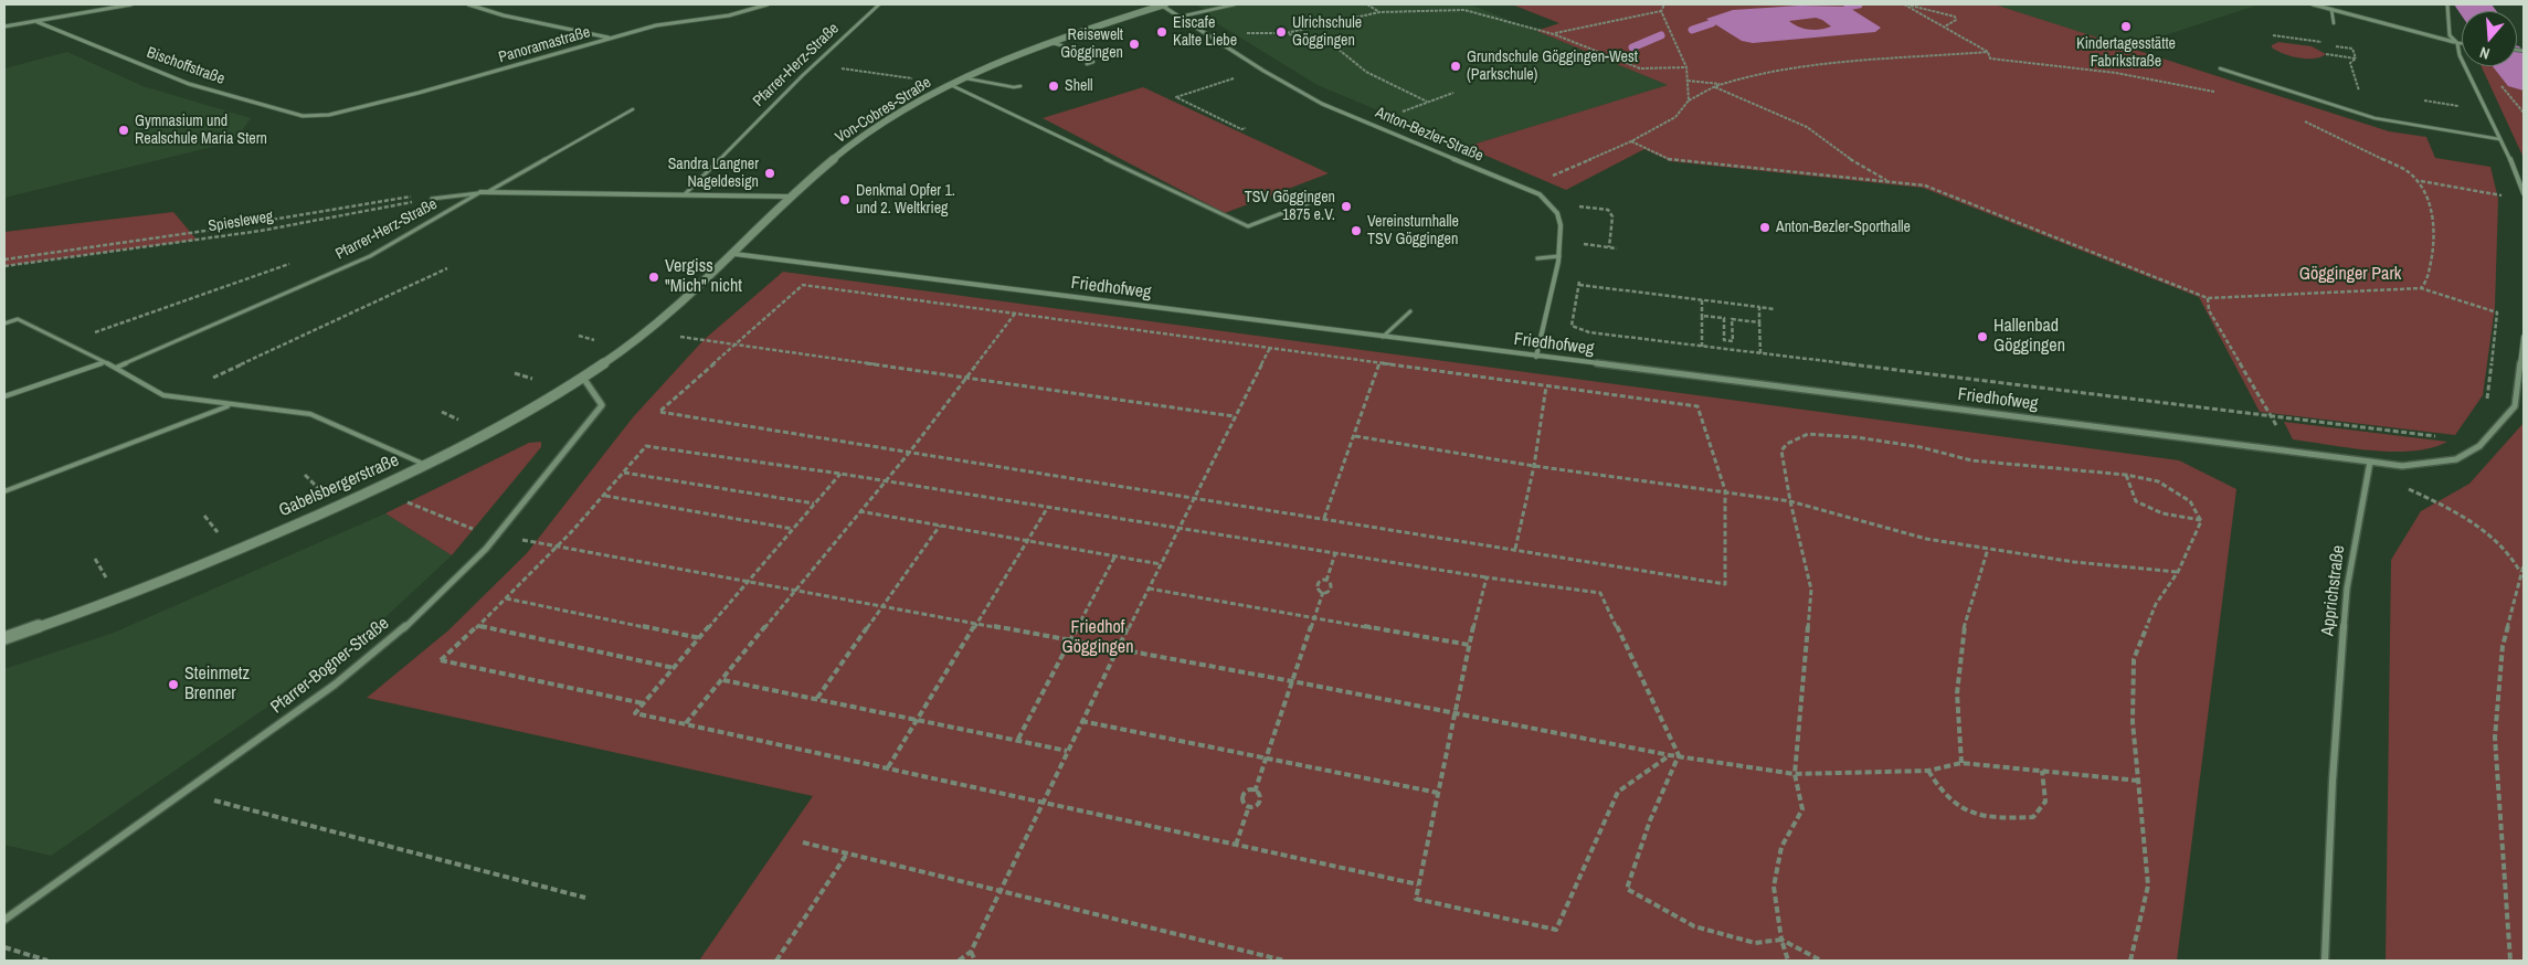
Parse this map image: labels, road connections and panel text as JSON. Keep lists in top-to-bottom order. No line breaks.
{"streets":{"street":["Panoramastraße","Pfarrer-Herz-Straße","Bischoffstraße","Von-Cobres-Straße","Anton-Bezler-Straße","Friedhofweg","Gabelsbergerstraße","Apprichstraße","Pfarrer-Bogner-Straße"],"path":["Spiesleweg"]},"crossings":[["Panoramastraße","Bischoffstraße"],["Pfarrer-Herz-Straße","Von-Cobres-Straße"],["Von-Cobres-Straße","Anton-Bezler-Straße"],["Von-Cobres-Straße","Friedhofweg"],["Von-Cobres-Straße","Gabelsbergerstraße"],["Anton-Bezler-Straße","Friedhofweg"],["Friedhofweg","Apprichstraße"],["Gabelsbergerstraße","Pfarrer-Bogner-Straße"]],"parks":["Gögginger Park","Friedhof Göggingen"],"places":["Kindertagesstätte Fabrikstraße","Eiscafe Kalte Liebe","Ulrichschule Göggingen","Reisewelt Göggingen","Grundschule Göggingen-West (Parkschule)","Shell","Gymnasium und Realschule Maria Stern","Sandra Langner Nageldesign","Denkmal Opfer 1. und 2. Weltkrieg","TSV Göggingen 1875 e.V.","Anton-Bezler-Sporthalle","Vereinsturnhalle TSV Göggingen","Vergiss \"Mich\" nicht","Hallenbad Göggingen","Steinmetz Brenner"],"north":"bottom"}
